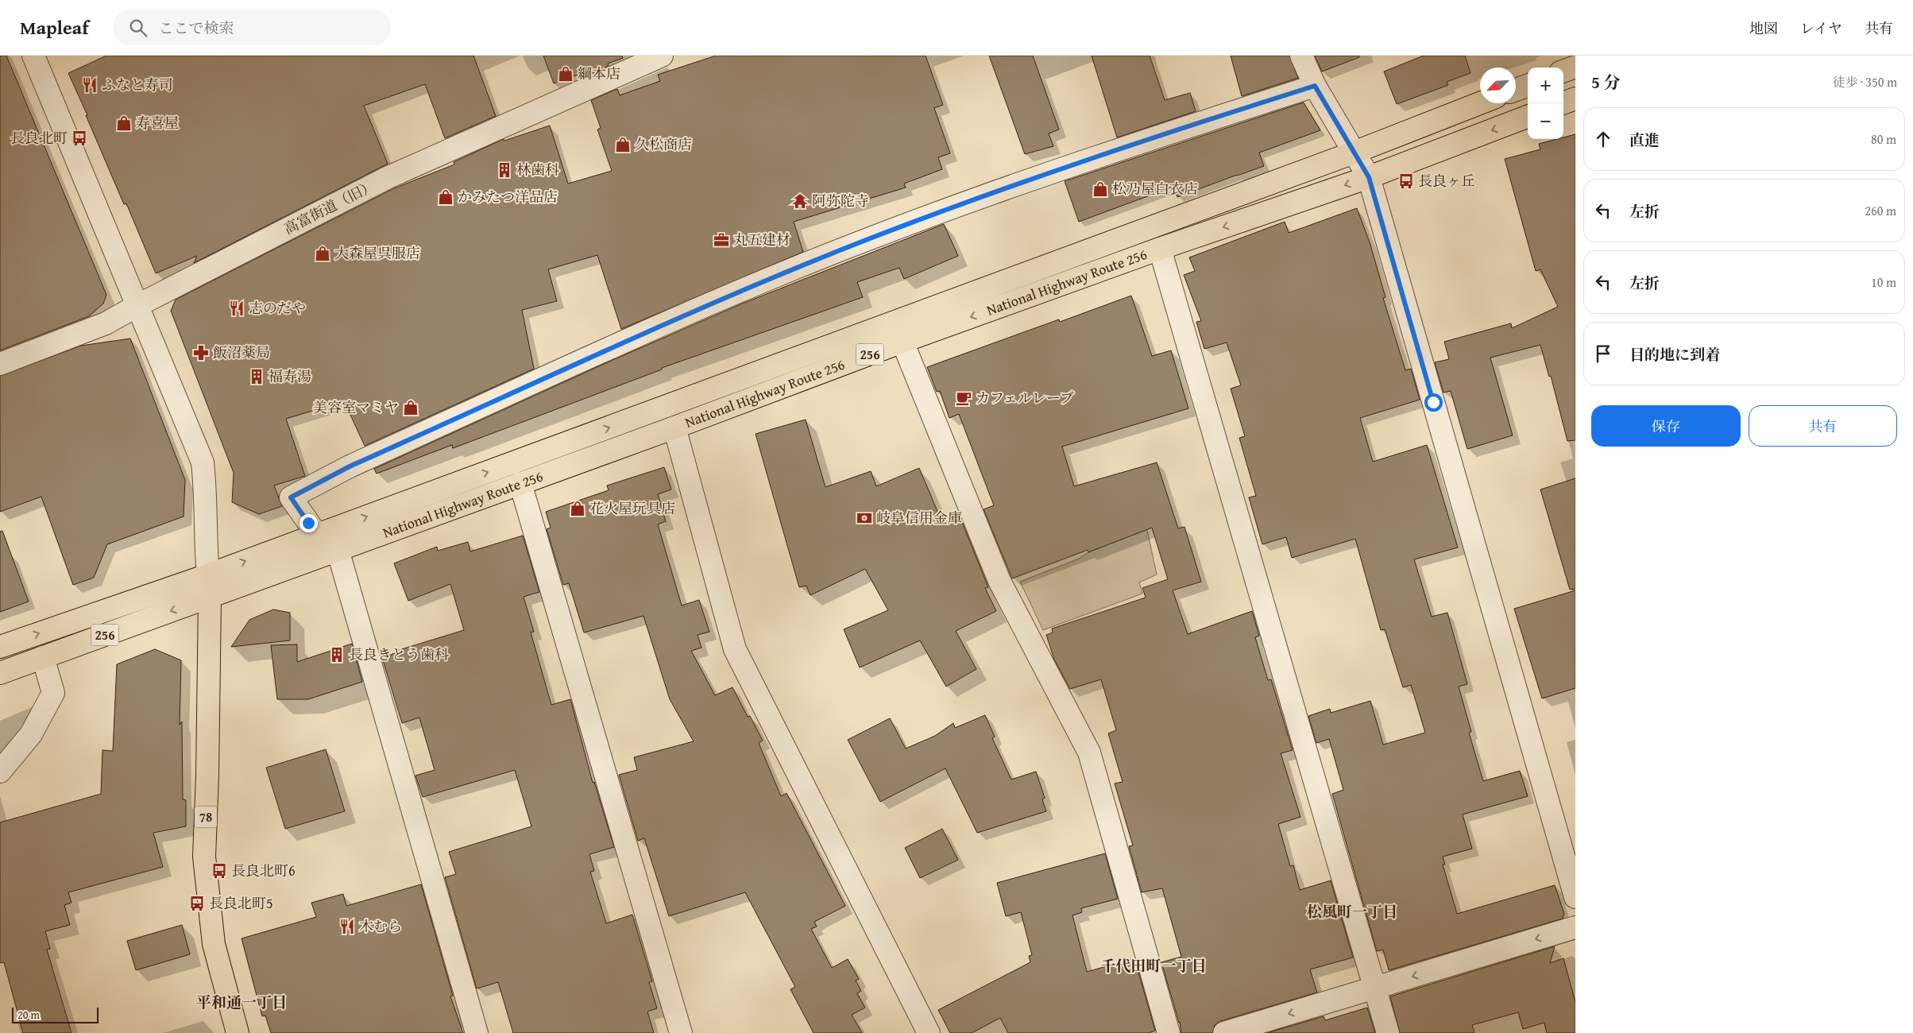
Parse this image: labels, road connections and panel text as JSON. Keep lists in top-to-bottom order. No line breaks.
{"streets":{"main road":["National Highway Route 256","256","78"],"street":["高富街道（旧）"]},"crossings":[["National Highway Route 256","78"]],"districts":["松風町一丁目","千代田町一丁目","平和通一丁目"],"places":{"shop":["綱本店","寿喜屋","久松商店","松乃屋白衣店","かみたつ洋品店","大森屋呉服店","美容室マミヤ","花火屋玩具店"],"restaurant":["ふなと寿司","志のだや","木むら"],"bus stop":["長良北町","長良ヶ丘","長良北町6","長良北町5"],"building":["林歯科","福寿湯","長良きとう歯科"],"temple":["阿弥陀寺"],"office":["丸五建材"],"pharmacy":["飯沼薬局"],"cafe":["カフェルレーブ"],"bank":["岐阜信用金庫"]},"scale_bar":"20 m","north":"bottom left","page":{"header":"Mapleaf","search":"ここで検索","nav":["地図","レイヤ","共有"],"heading":["5 分","徒歩 · 350 m"],"map_buttons":["+","−"],"list":[["直進","80 m"],["左折","260 m"],["左折","10 m"],"目的地に到着"],"buttons":["保存","共有"],"scale":"20 m"}}
